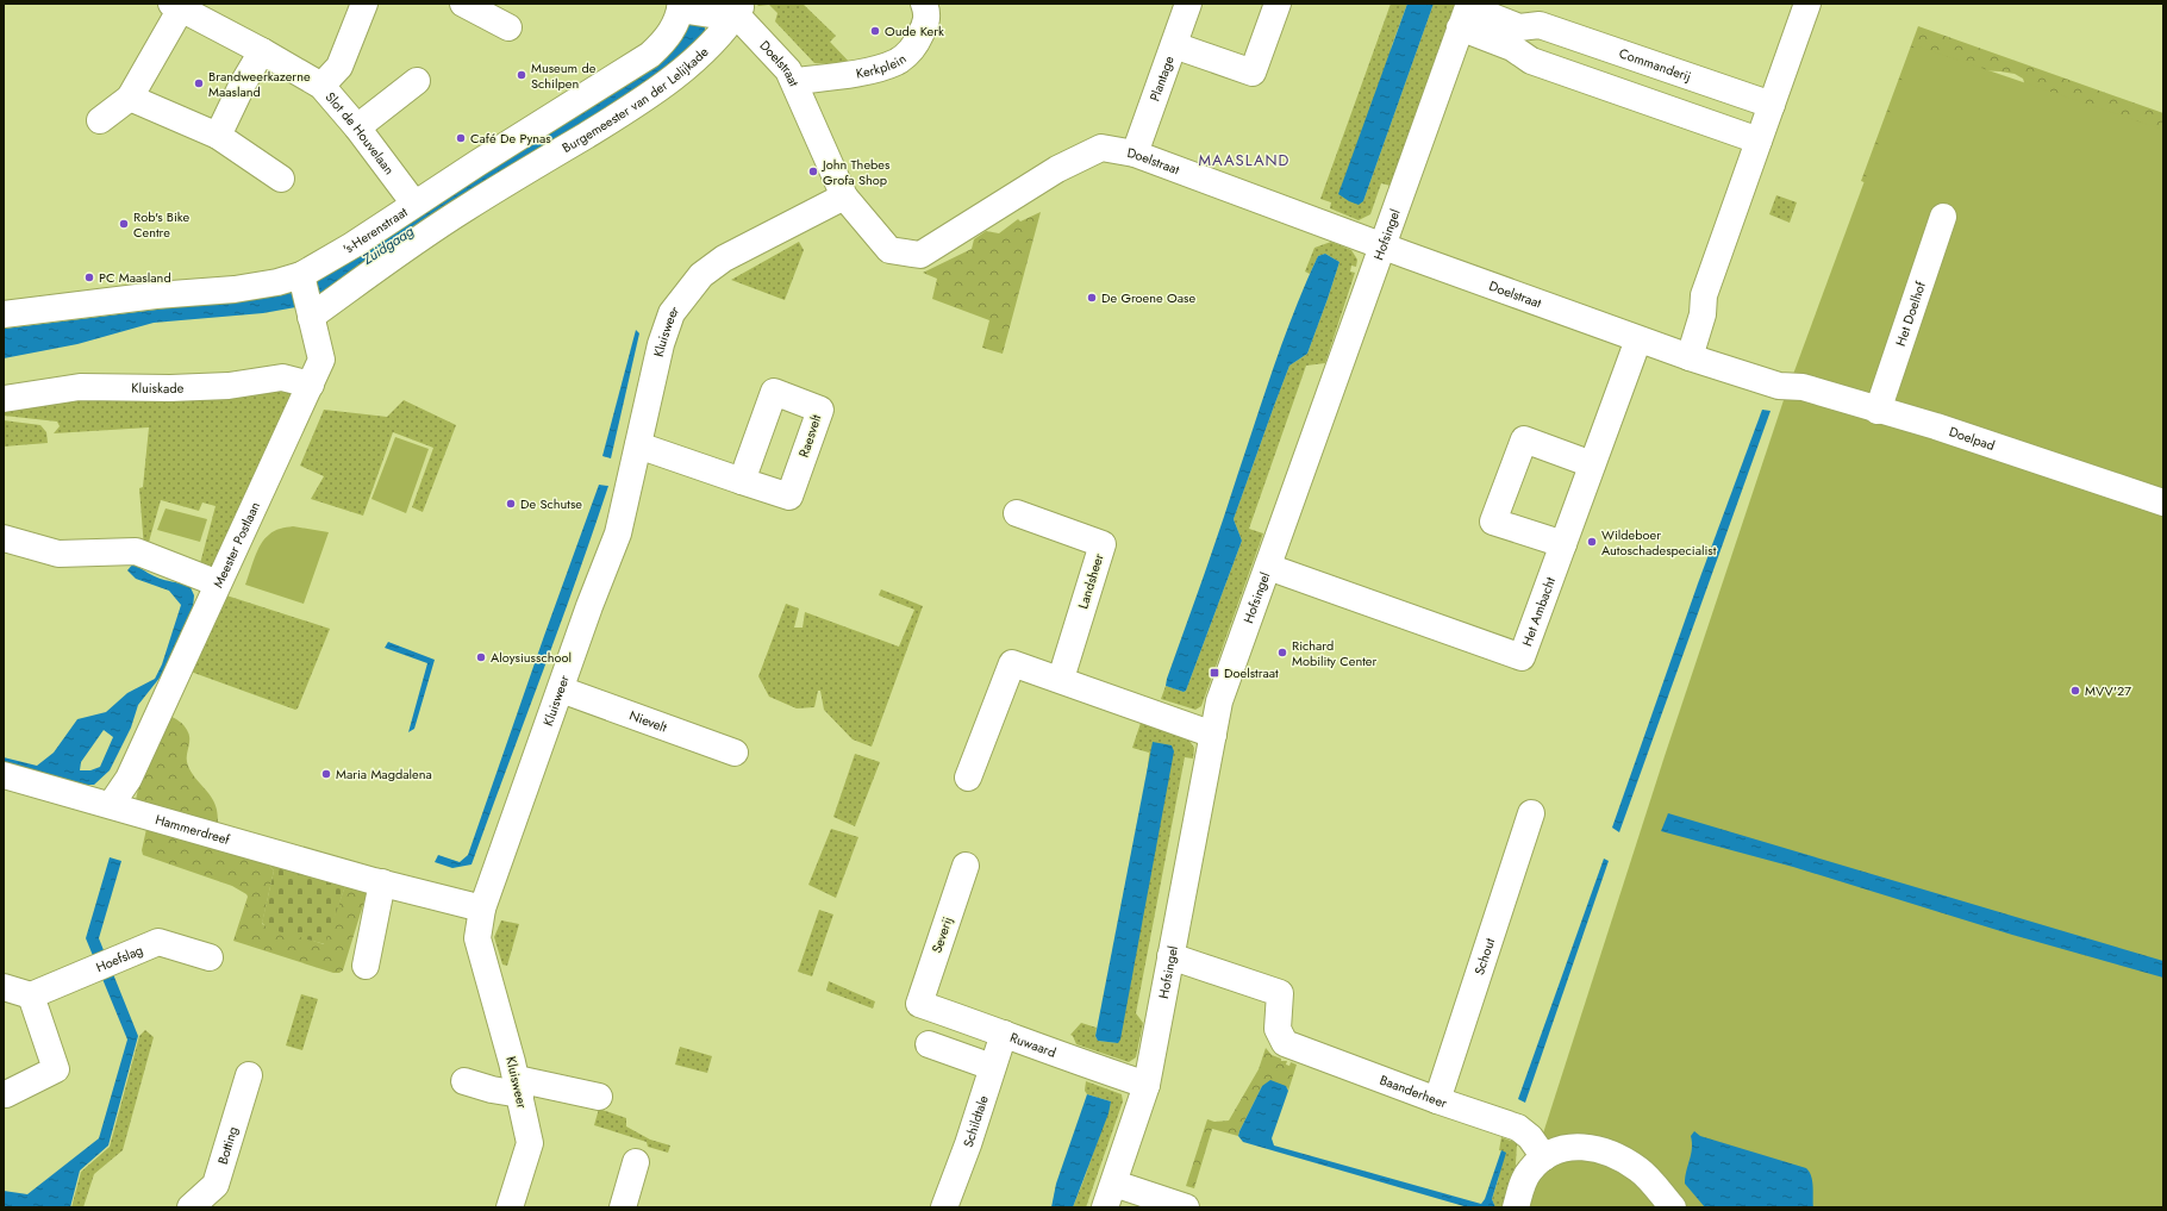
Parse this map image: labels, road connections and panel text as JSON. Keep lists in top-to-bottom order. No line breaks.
{"streets":{"street":["Kerkplein","Doelstraat","Commanderij","Plantage","Burgemeester van der Lelijkade","Slot de Houvelaan","'s-Herenstraat","Hofsingel","Het Doelhof","Kluisweer","Kluiskade","Doelpad","Meester Postlaan","Landsheer","Het Ambacht","Nievelt","Hammerdreef","Severij","Schout","Hoefslag","Ruwaard","Baanderheer","Schildtale","Botting"]},"crossings":[["Kerkplein","Doelstraat"],["Doelstraat","Plantage"],["Doelstraat","Burgemeester van der Lelijkade"],["Doelstraat","Hofsingel"],["Doelstraat","Kluisweer"],["Doelstraat","Doelpad"],["Doelstraat","Het Ambacht"],["Commanderij","Hofsingel"],["Burgemeester van der Lelijkade","Meester Postlaan"],["Slot de Houvelaan","'s-Herenstraat"],["'s-Herenstraat","Meester Postlaan"],["Hofsingel","Het Ambacht"],["Hofsingel","Ruwaard"],["Hofsingel","Baanderheer"],["Het Doelhof","Doelpad"],["Kluisweer","Nievelt"],["Kluisweer","Hammerdreef"],["Kluiskade","Meester Postlaan"],["Meester Postlaan","Hammerdreef"],["Severij","Ruwaard"],["Schout","Baanderheer"],["Ruwaard","Schildtale"]],"districts":["MAASLAND"],"water":["Zuidgaag"],"places":{"other":["Oude Kerk","Museum de Schilpen","Brandweerkazerne Maasland","Café De Pynas","John Thebes Grofa Shop","Rob's Bike Centre","PC Maasland","De Groene Oase","De Schutse","Wildeboer Autoschadespecialist","Richard Mobility Center","Aloysiusschool","MVV'27","Maria Magdalena"],"transit":["Doelstraat"]}}
